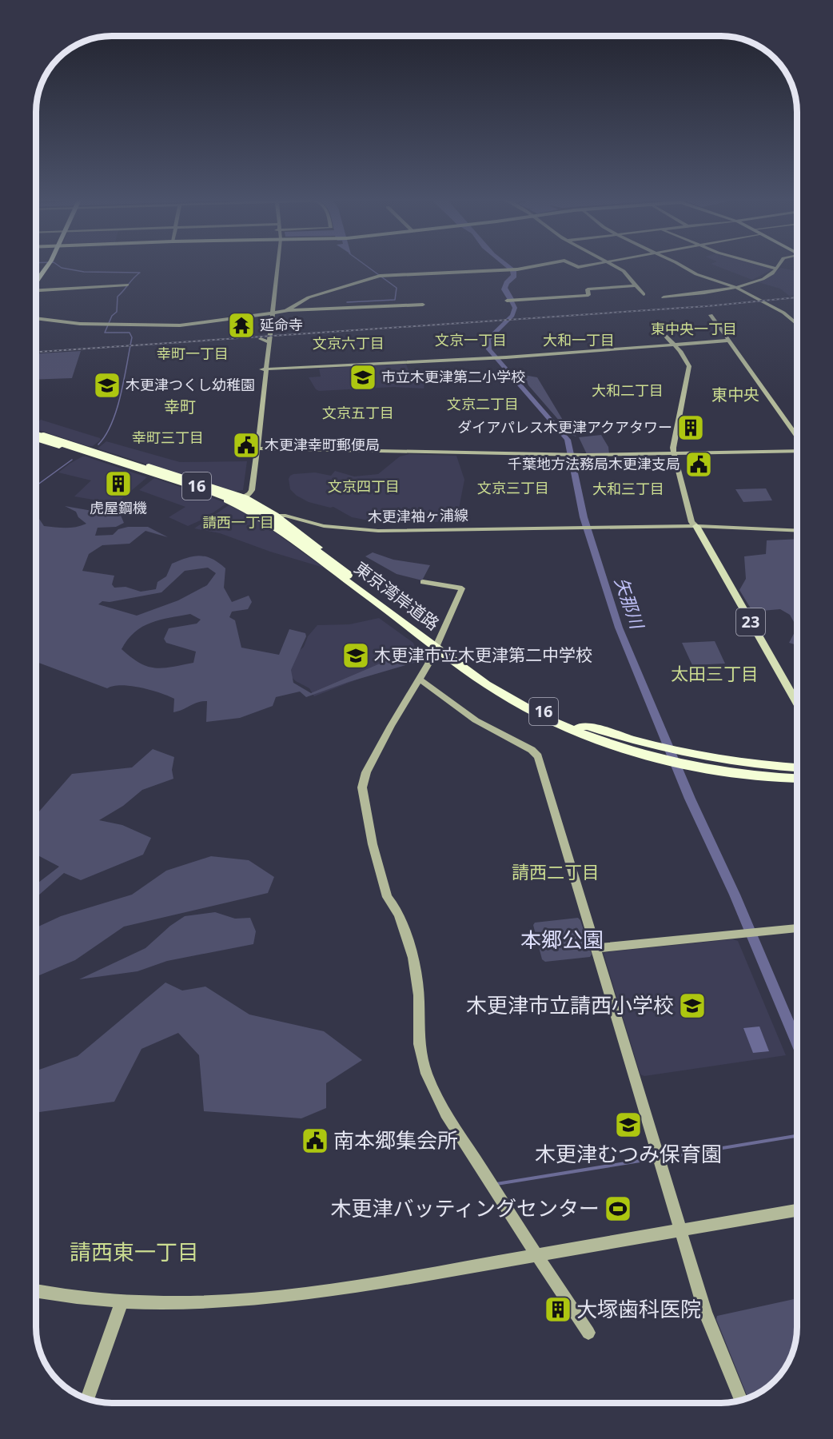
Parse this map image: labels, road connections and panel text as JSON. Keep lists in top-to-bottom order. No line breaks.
{"streets":{"highway":["16","東京湾岸道路"],"main road":["23"],"street":["木更津袖ヶ浦線"]},"crossings":[["16","木更津袖ヶ浦線"],["16","東京湾岸道路"],["木更津袖ヶ浦線","東京湾岸道路"],["木更津袖ヶ浦線","23"]],"districts":["東中央一丁目","文京一丁目","大和一丁目","文京六丁目","幸町一丁目","大和二丁目","東中央","文京二丁目","幸町","文京五丁目","幸町三丁目","文京四丁目","文京三丁目","大和三丁目","請西一丁目","太田三丁目","請西二丁目","請西東一丁目"],"water":["矢那川"],"parks":["本郷公園"],"places":{"temple":["延命寺"],"school or university":["市立木更津第二小学校","木更津つくし幼稚園","木更津市立木更津第二中学校","木更津市立請西小学校","木更津むつみ保育園"],"building":["ダイアパレス木更津アクアタワー","虎屋鋼機","大塚歯科医院"],"public building":["木更津幸町郵便局","千葉地方法務局木更津支局","南本郷集会所"],"sports":["木更津バッティングセンター"]}}
